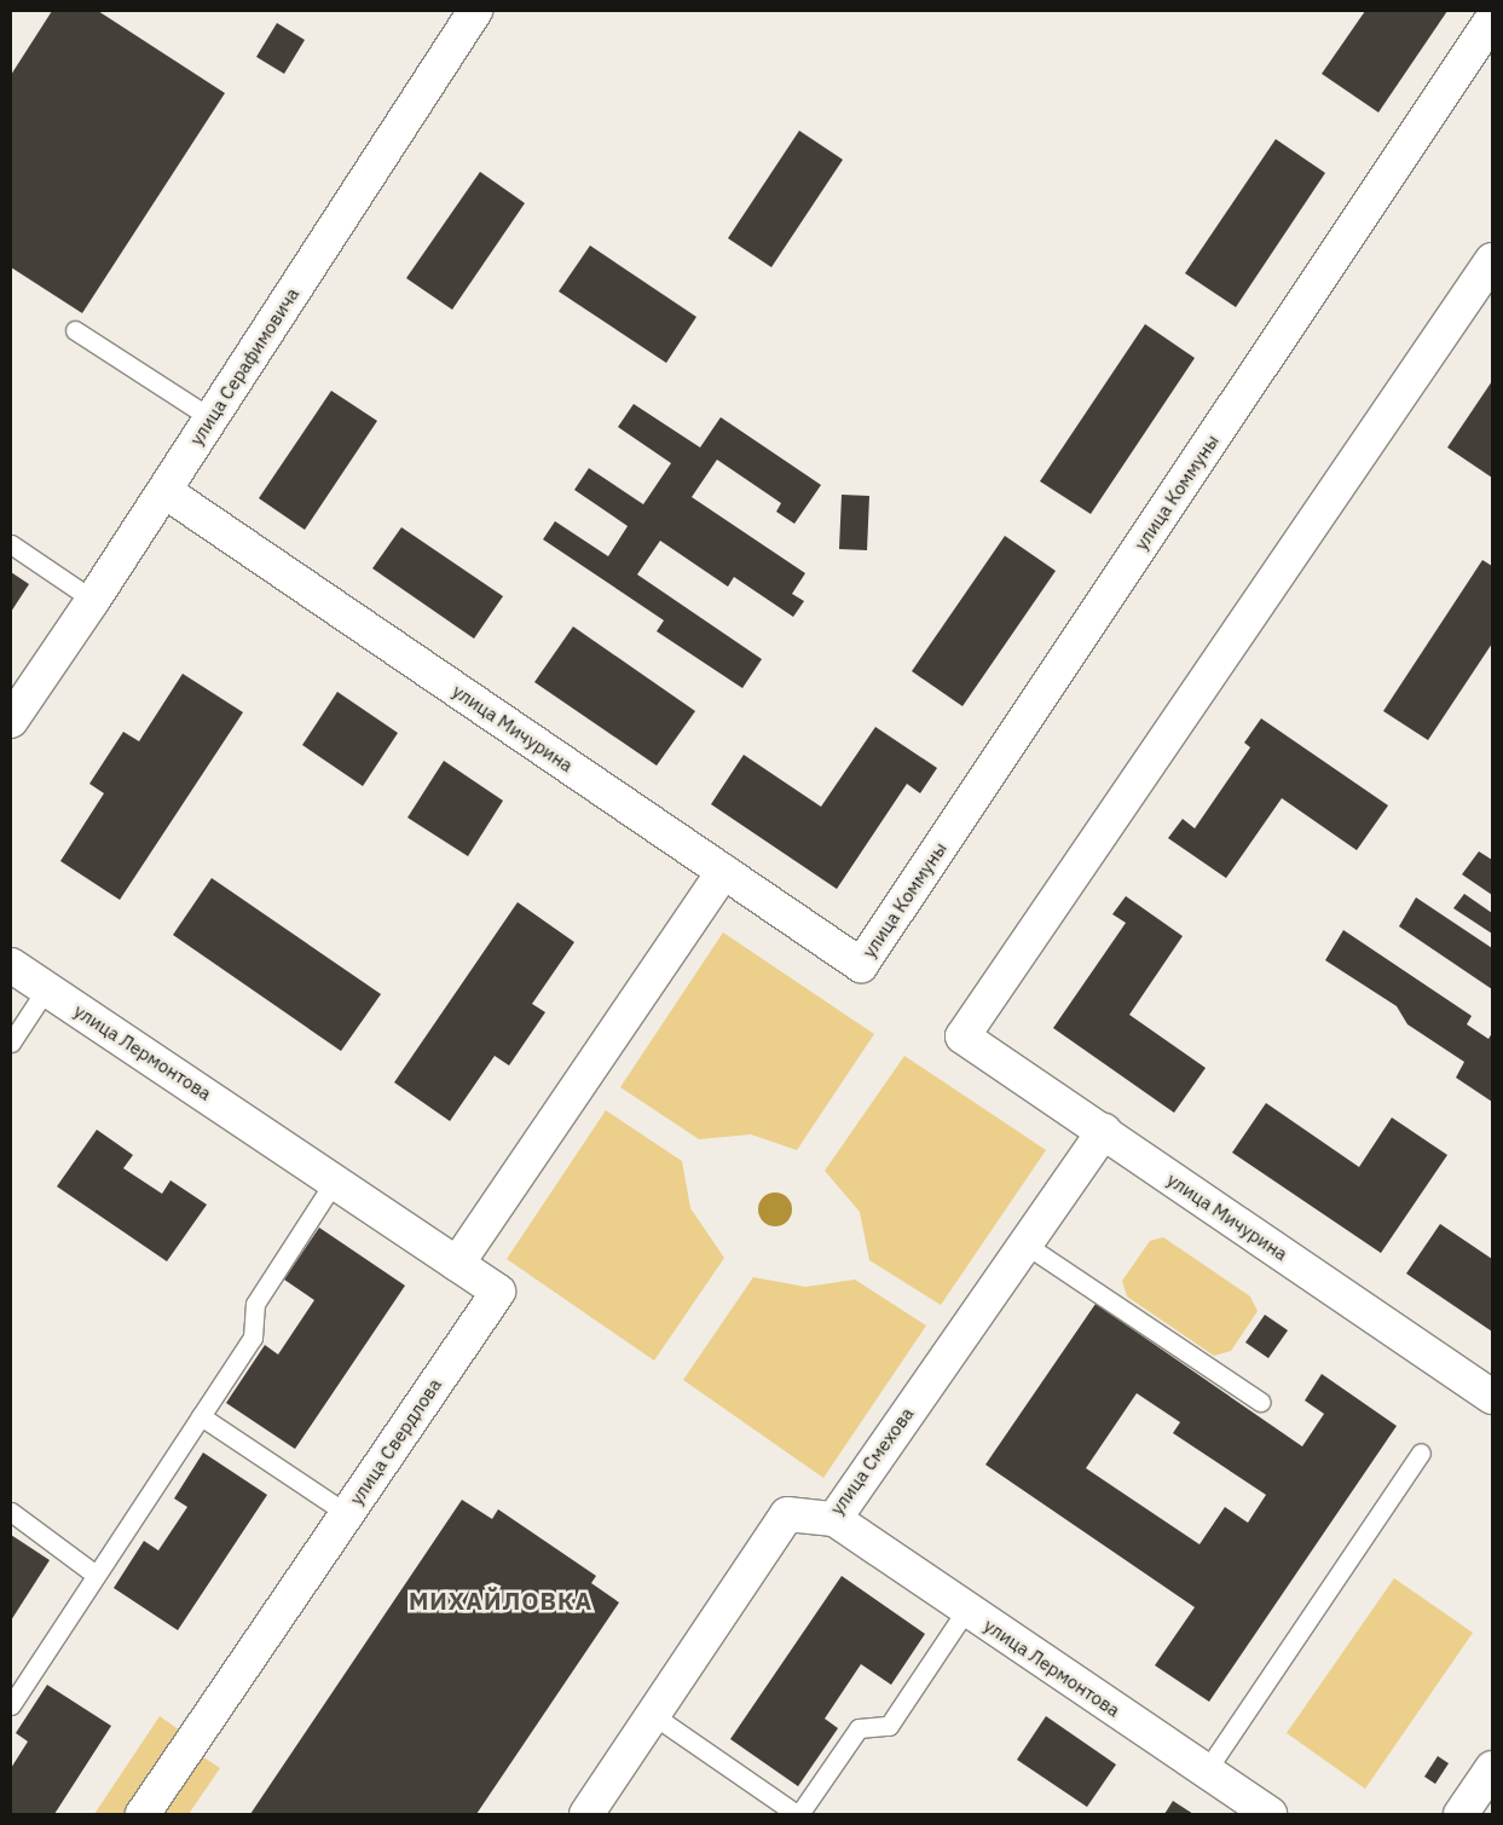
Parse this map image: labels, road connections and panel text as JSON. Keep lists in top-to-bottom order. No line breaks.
{"streets":{"street":["улица Серафимовича","улица Коммуны","улица Мичурина","улица Лермонтова","улица Свердлова","улица Смехова"]},"crossings":[["улица Серафимовича","улица Мичурина"],["улица Коммуны","улица Мичурина"],["улица Мичурина","улица Смехова"],["улица Лермонтова","улица Свердлова"],["улица Лермонтова","улица Смехова"]],"districts":["МИХАЙЛОВКА"]}
